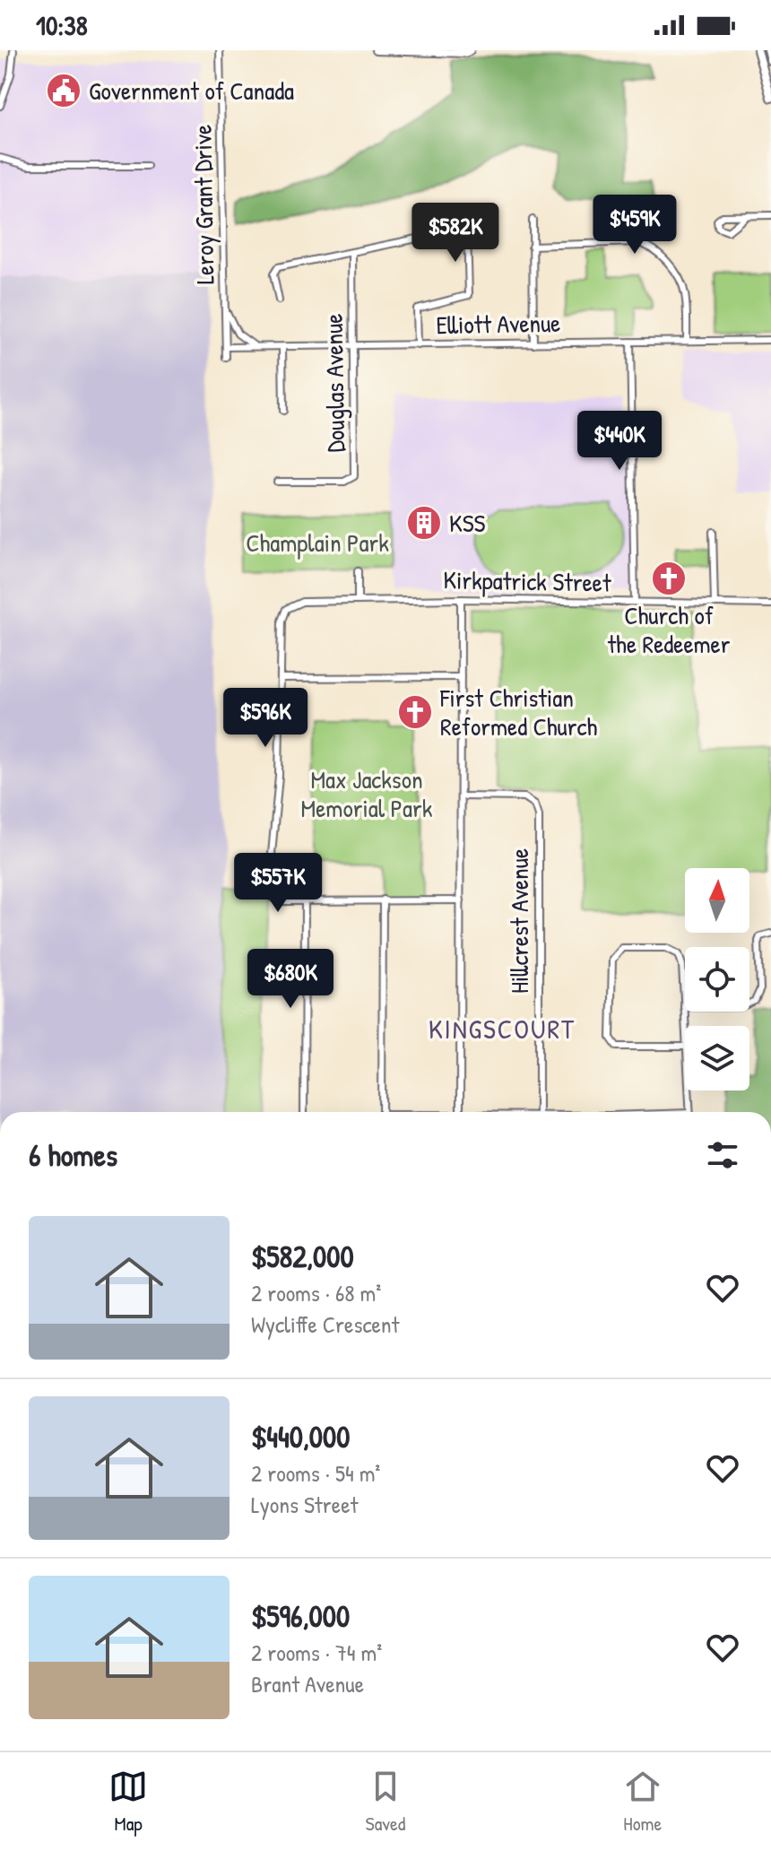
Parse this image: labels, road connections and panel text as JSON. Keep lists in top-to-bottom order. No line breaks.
{"streets":{"street":["Leroy Grant Drive","Elliott Avenue","Douglas Avenue","Kirkpatrick Street","Hillcrest Avenue"]},"crossings":[["Leroy Grant Drive","Elliott Avenue"],["Elliott Avenue","Douglas Avenue"]],"districts":["KINGSCOURT"],"parks":["Champlain Park","Max Jackson Memorial Park"],"places":{"public building":["Government of Canada"],"building":["KSS"],"church":["Church of the Redeemer","First Christian Reformed Church"]},"north":"top","page":{"status":"10:38","price":["$459K","$582K","$440K","$596K","$557K","$680K"],"heading":"6 homes","list":[{"name":"$582,000","note":"2 rooms · 68 m² · Wycliffe Crescent"},{"name":"$440,000","note":"2 rooms · 54 m² · Lyons Street"},{"name":"$596,000","note":"2 rooms · 74 m² · Brant Avenue"}],"tabs":["Map","Saved","Home"]}}
